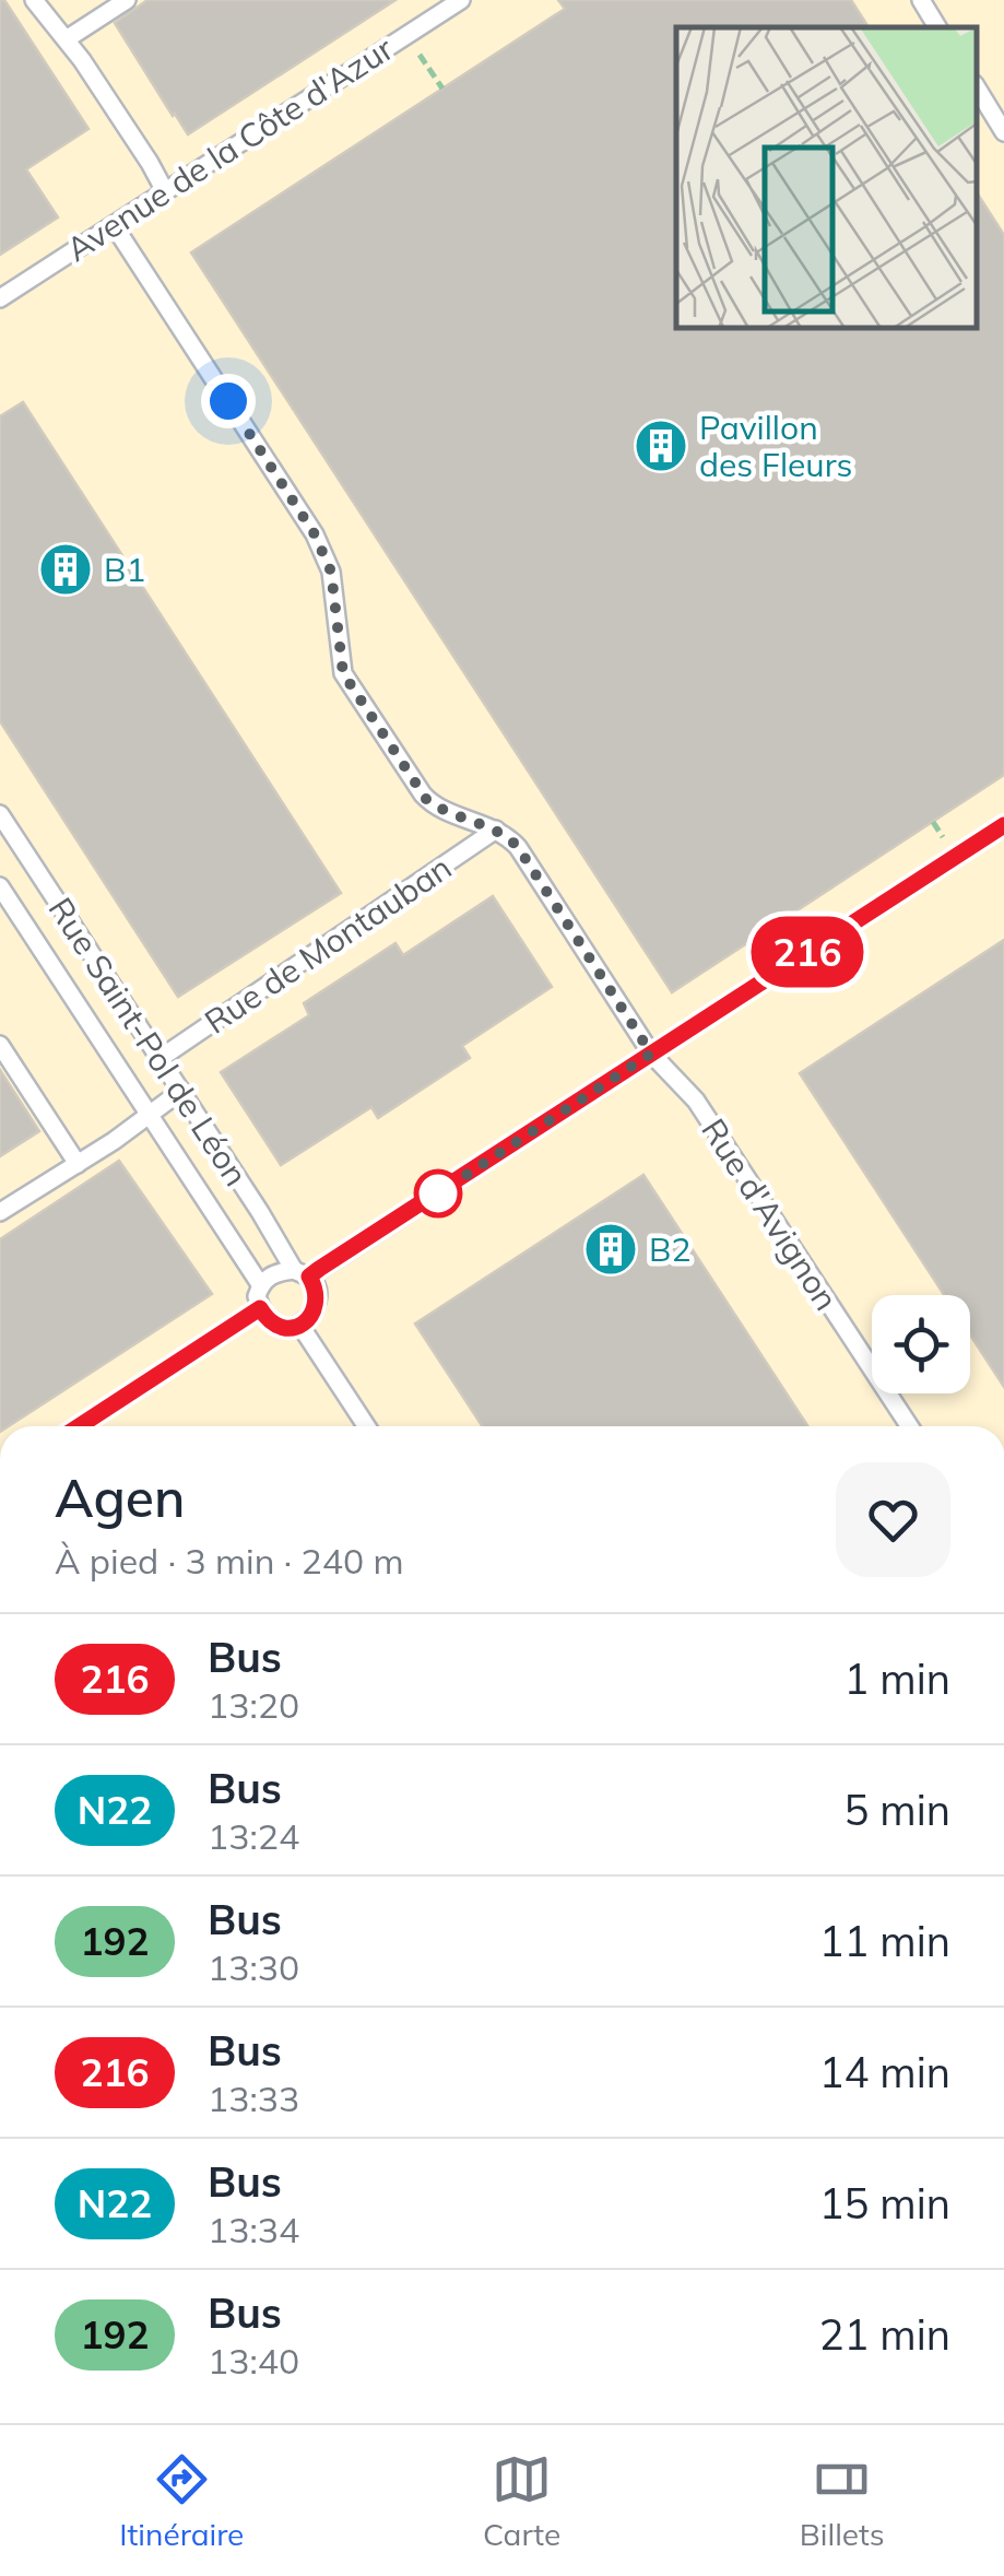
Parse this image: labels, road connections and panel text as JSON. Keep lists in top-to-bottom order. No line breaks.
{"streets":{"lane":["Avenue de la Côte d'Azur","Rue de Montauban","Rue Saint-Pol de Léon","Rue d'Avignon"]},"crossings":[["Rue de Montauban","Rue Saint-Pol de Léon"],["Rue de Montauban","Rue d'Avignon"]],"places":{"building":["Pavillon des Fleurs","B1","B2"]},"lines":["bus line 216"],"page":{"on_map":"216","heading":["Agen","À pied · 3 min · 240 m"],"list":[{"mark":"216","name":"Bus","note":"13:20","value":"1 min"},{"mark":"N22","name":"Bus","note":"13:24","value":"5 min"},{"mark":"192","name":"Bus","note":"13:30","value":"11 min"},{"mark":"216","name":"Bus","note":"13:33","value":"14 min"},{"mark":"N22","name":"Bus","note":"13:34","value":"15 min"},{"mark":"192","name":"Bus","note":"13:40","value":"21 min"}],"tabs":["Itinéraire","Carte","Billets"]}}
